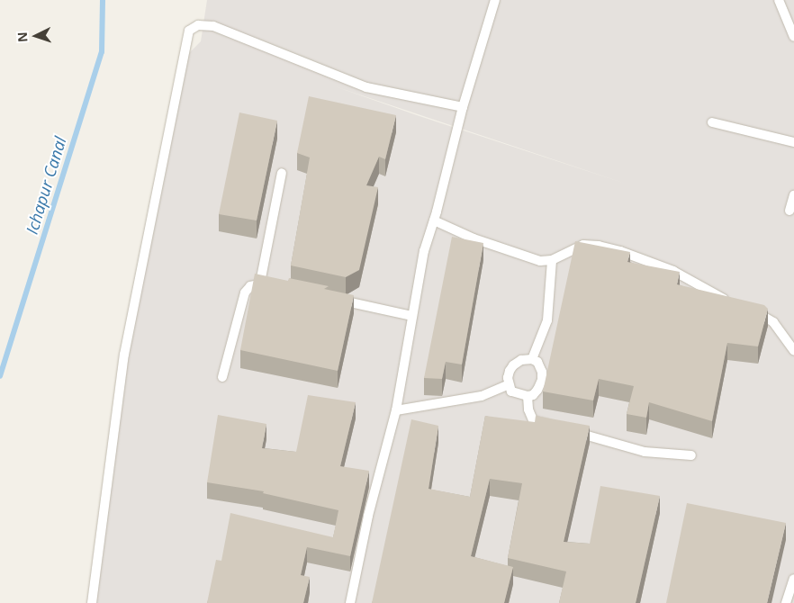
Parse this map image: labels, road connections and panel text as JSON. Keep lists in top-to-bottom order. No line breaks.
{"water":["Ichapur Canal"],"north":"left"}
